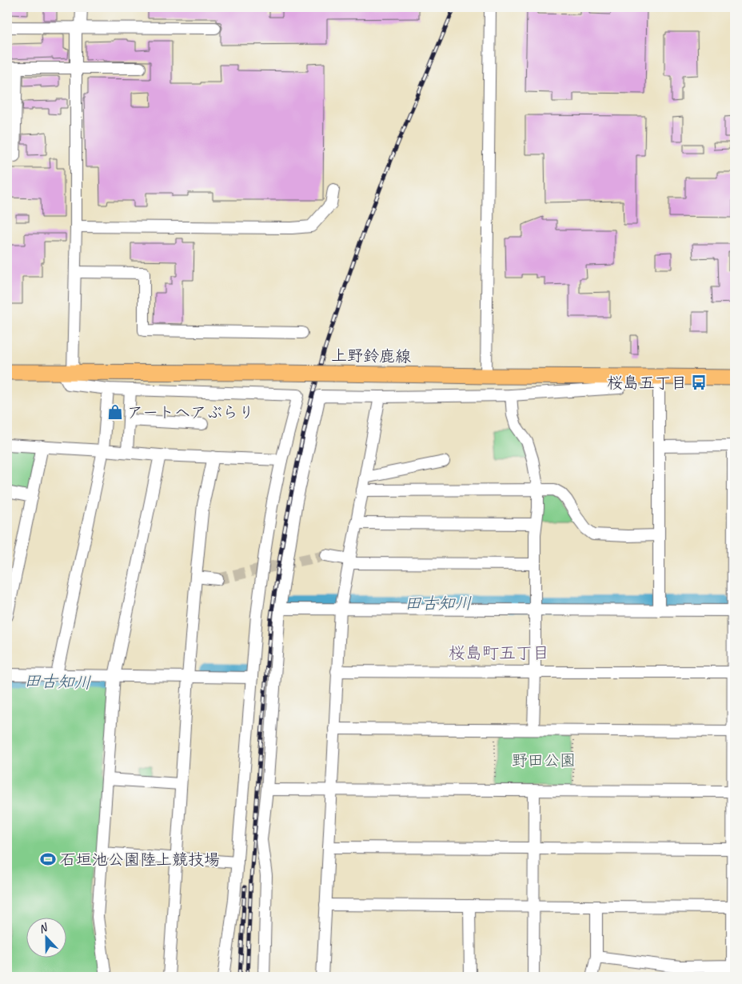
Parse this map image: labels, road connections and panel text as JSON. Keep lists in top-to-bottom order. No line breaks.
{"streets":{"main road":["上野鈴鹿線"]},"districts":["桜島町五丁目"],"water":["田古知川"],"parks":["野田公園"],"places":{"bus stop":["桜島五丁目"],"shop":["アートヘアぶらり"],"sports":["石垣池公園陸上競技場"]},"north":"top"}
